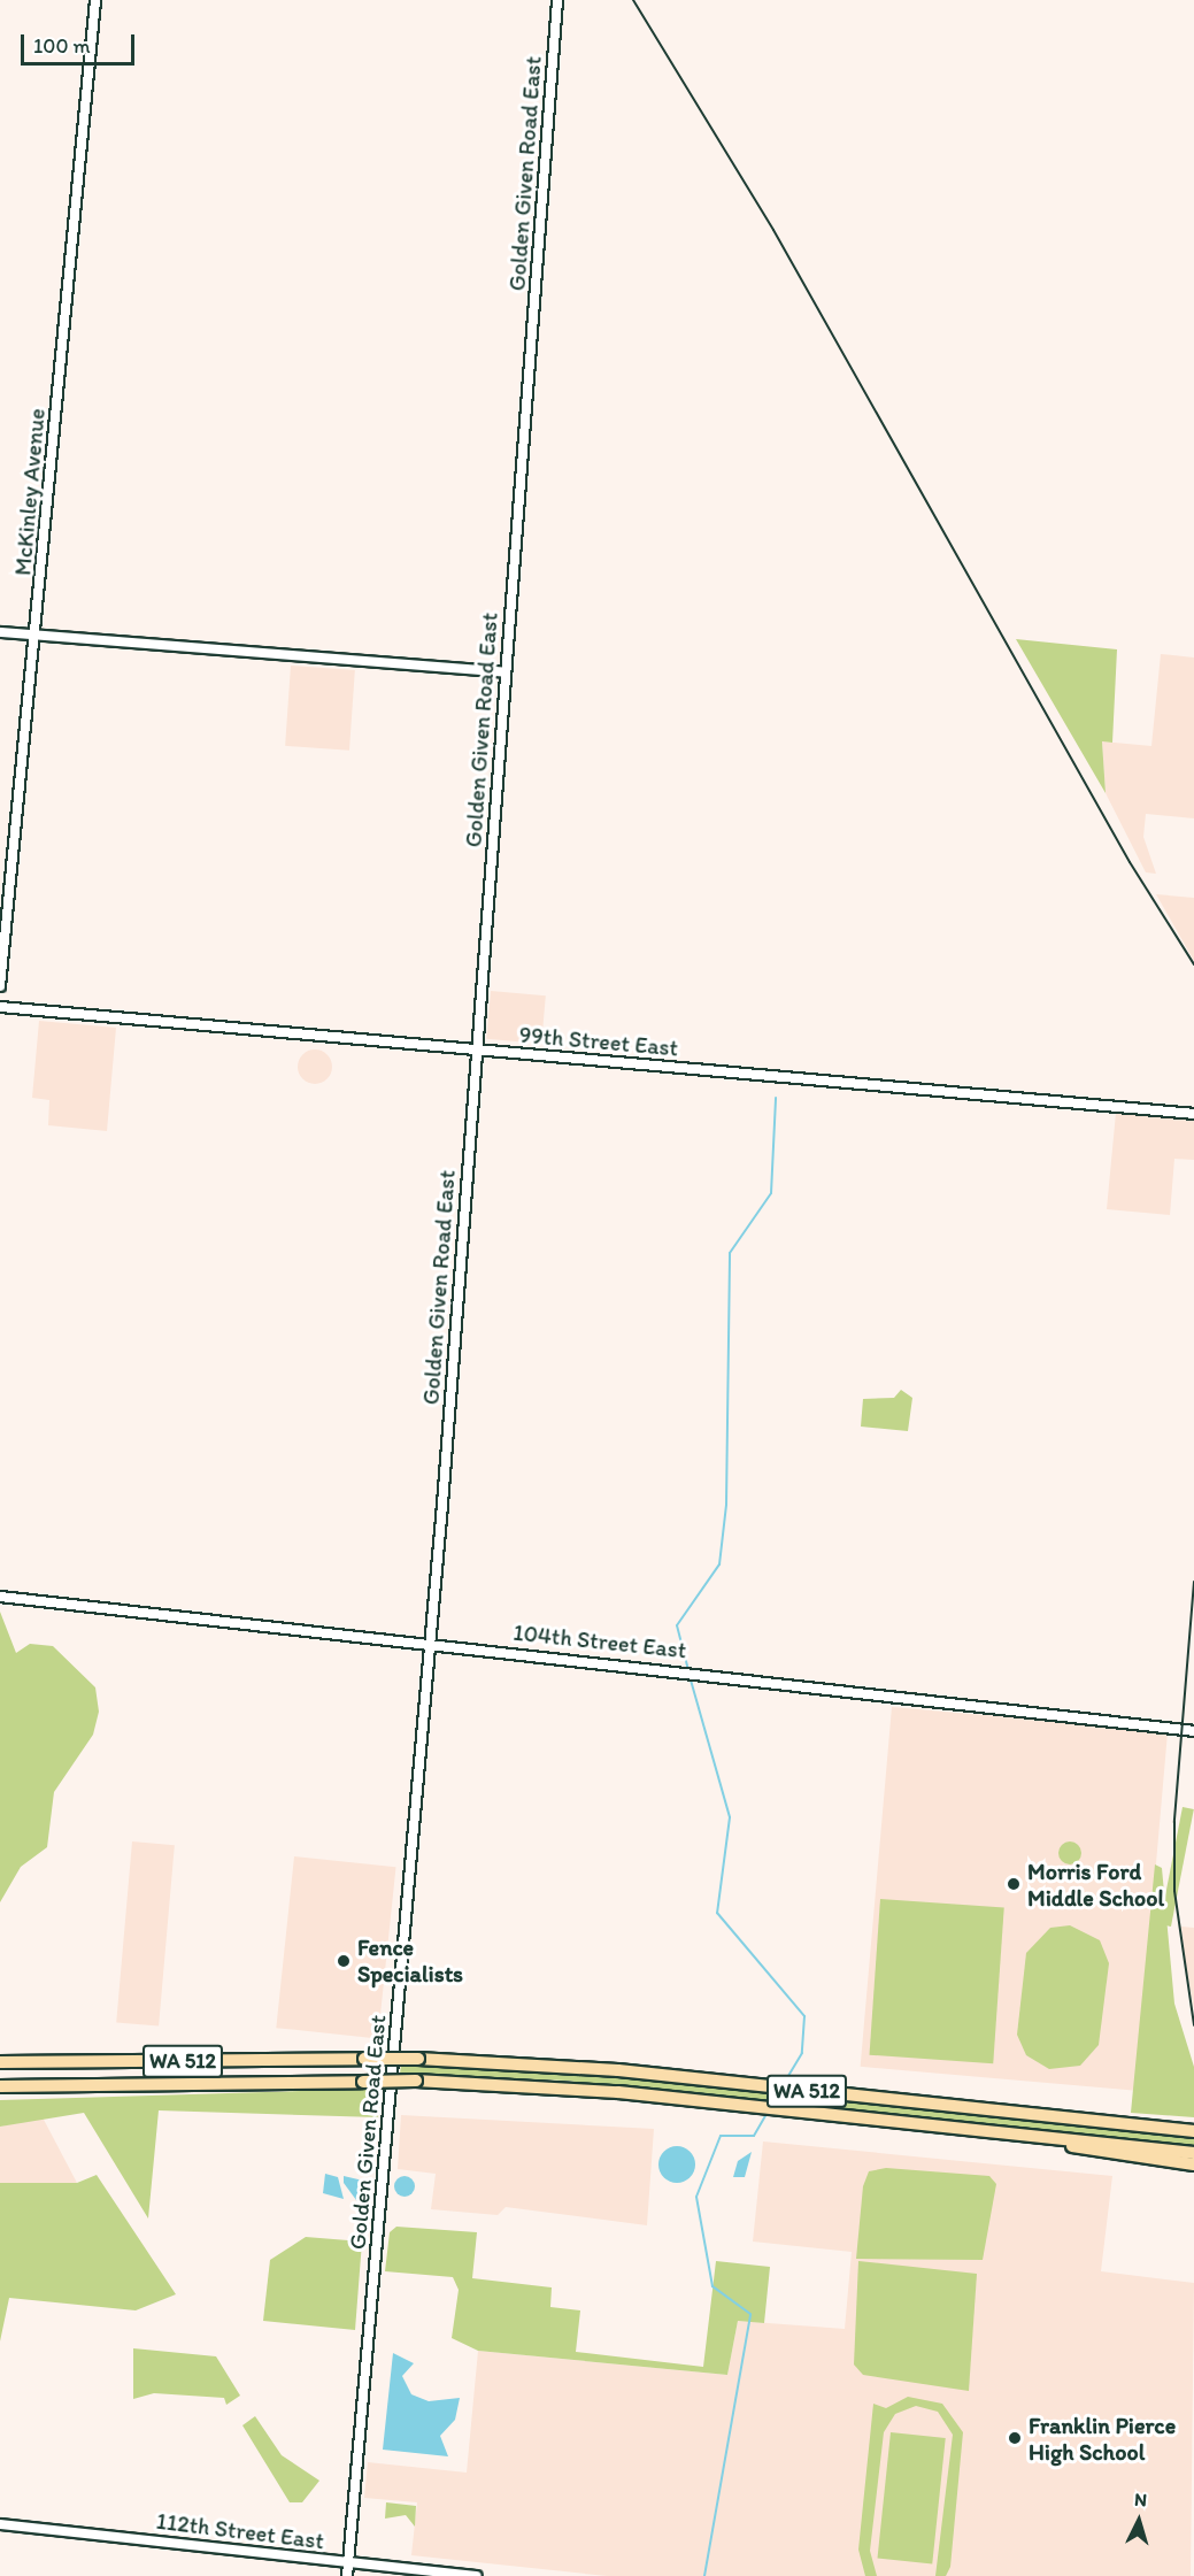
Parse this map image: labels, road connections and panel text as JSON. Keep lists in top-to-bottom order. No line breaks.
{"streets":{"highway":["WA 512"],"street":["Golden Given Road East","McKinley Avenue","99th Street East","104th Street East","112th Street East"]},"crossings":[["Golden Given Road East","99th Street East"],["Golden Given Road East","104th Street East"],["Golden Given Road East","112th Street East"]],"places":["Morris Ford Middle School","Fence Specialists","Franklin Pierce High School"],"scale_bar":"100 m","north":"top"}
